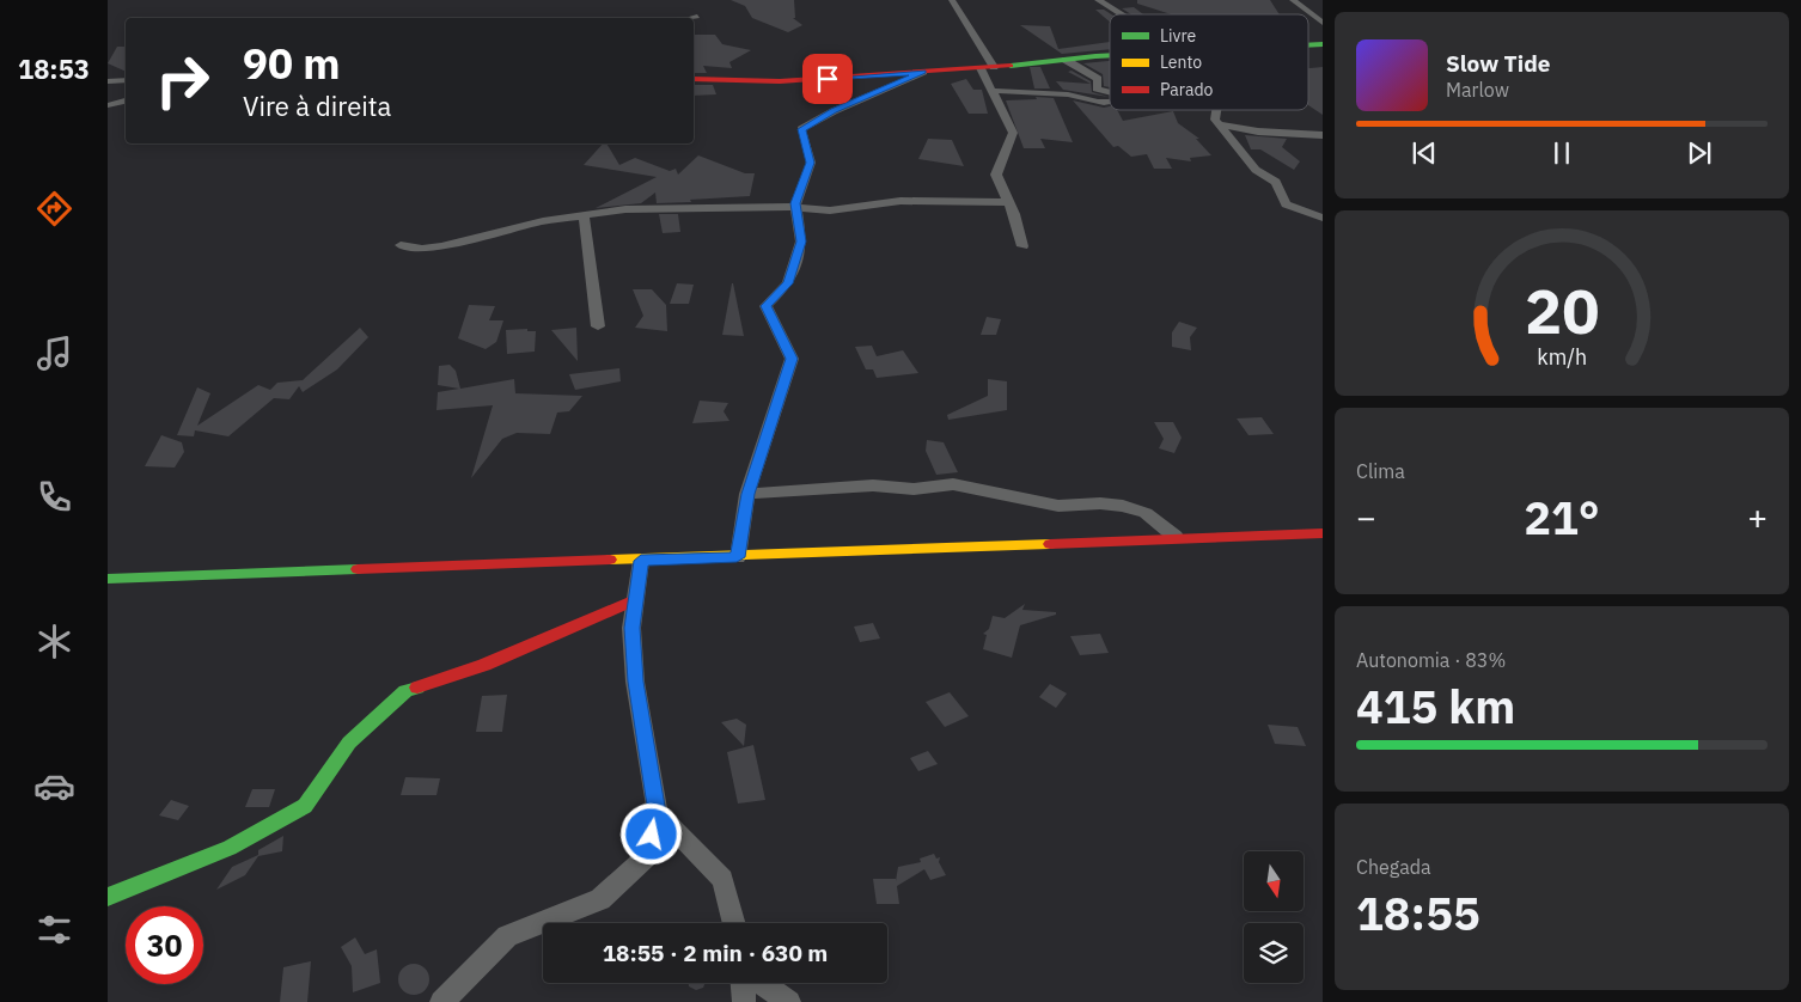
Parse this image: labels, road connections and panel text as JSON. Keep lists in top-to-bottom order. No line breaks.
{"legend":["Livre","Lento","Parado"],"north":"bottom","page":{"tabs":"18:53","turn":["90 m","Vire à direita"],"song":["Slow Tide","Marlow"],"tile":["Clima",["Autonomia · 83%","415 km"],["Chegada","18:55"]],"heat":["−","21°","+"],"limit":"30","trip":"18:55 · 2 min · 630 m","gauge":["20","km/h"]}}
